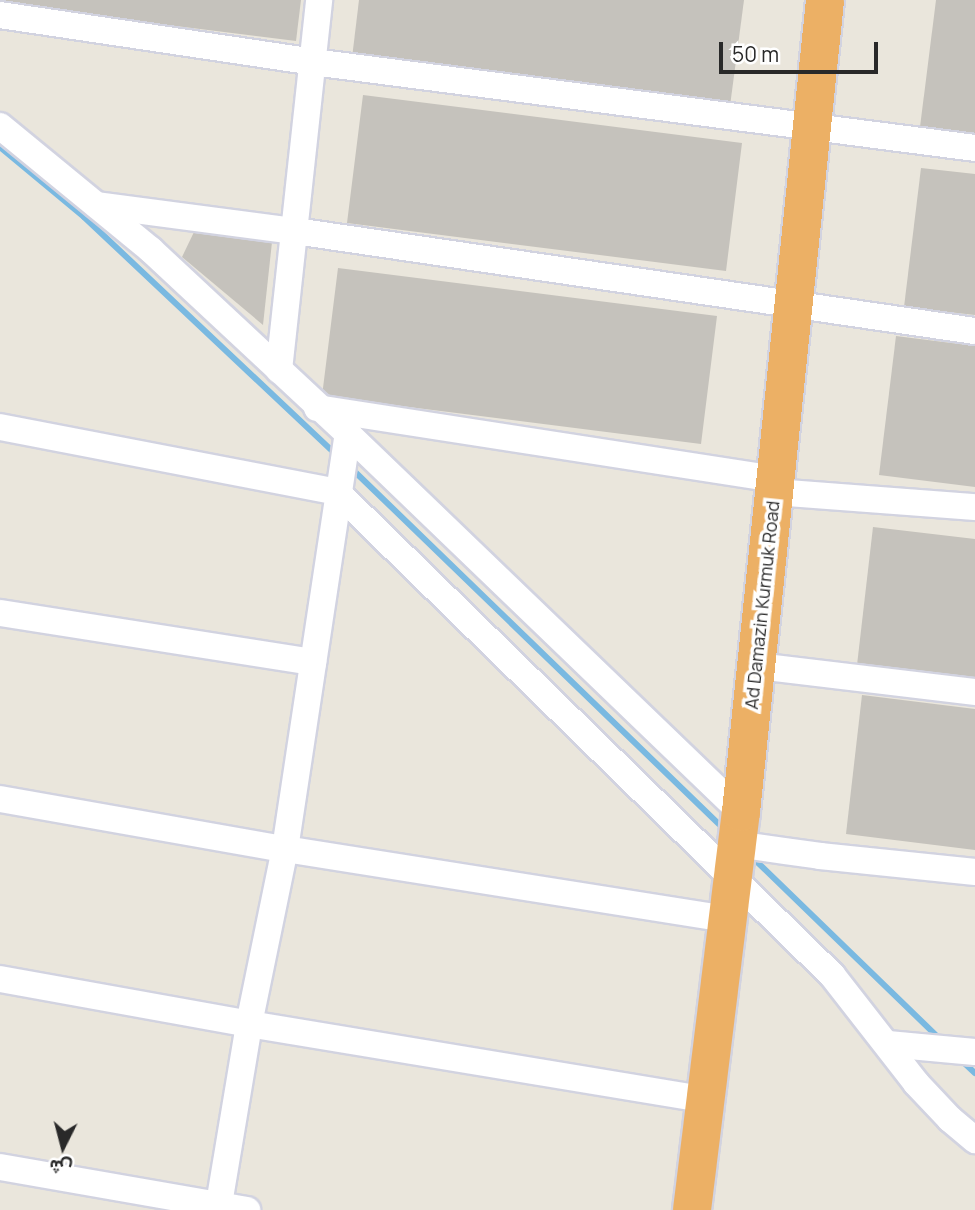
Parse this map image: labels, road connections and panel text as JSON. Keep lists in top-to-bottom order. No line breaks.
{"streets":{"highway":["Ad Damazin Kurmuk Road"]},"scale_bar":"50 m","north":"bottom"}
